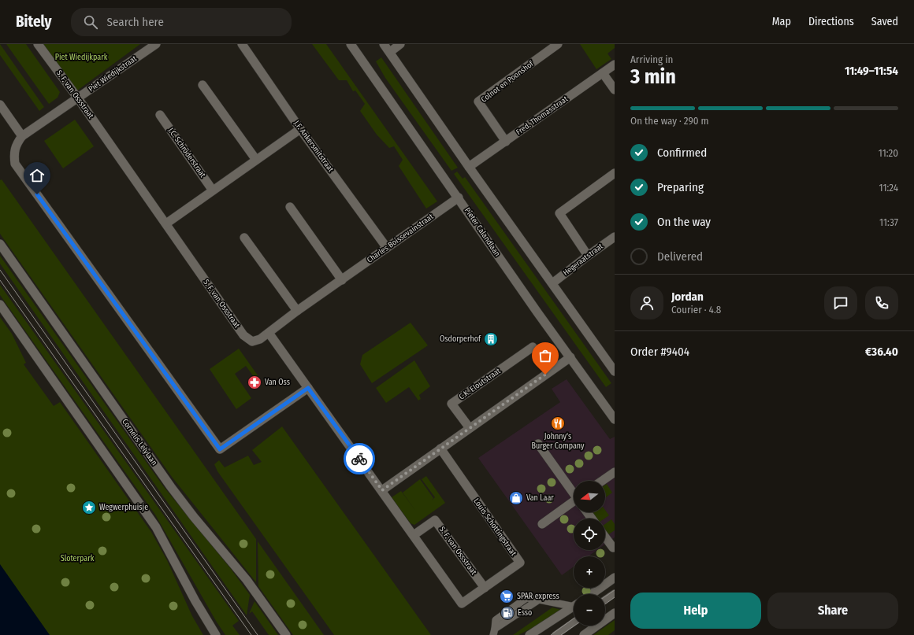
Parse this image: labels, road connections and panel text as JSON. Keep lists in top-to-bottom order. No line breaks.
{"streets":{"street":["Piet Wiedijkstraat","Colnot en Poonshof","S. F. van Ossstraat","Fred. Thomasstraat","J.F. Ankersmitstraat","J.C. Schröderstraat","Pieter Calandlaan","Charles Boissevainstraat","Hegeraatstraat","C.K. Eloutstraat","Cornelis Lelylaan","Louis Schottingstraat"]},"crossings":[["Piet Wiedijkstraat","S. F. van Ossstraat"],["Colnot en Poonshof","Fred. Thomasstraat"],["S. F. van Ossstraat","Charles Boissevainstraat"],["S. F. van Ossstraat","Louis Schottingstraat"],["J.F. Ankersmitstraat","Charles Boissevainstraat"],["Pieter Calandlaan","Charles Boissevainstraat"]],"parks":["Piet Wiedijkpark","Sloterpark"],"places":{"building":["Osdorperhof"],"pharmacy":["Van Oss"],"restaurant":["Johnny's Burger Company"],"shop":["Van Laar"],"place":["Wegwerphuisje"],"supermarket":["SPAR express"],"fuel station":["Esso"]},"north":"left","page":{"header":"Bitely","search":"Search here","nav":["Map","Directions","Saved"],"heading":["3 min","Arriving in","11:49–11:54"],"panel":["Jordan","Courier · 4.8","Order #9404","€36.40"],"bar":"On the way · 290 m","list":[["Confirmed","11:20"],["Preparing","11:24"],["On the way","11:37"],"Delivered"],"map_buttons":["+","−"],"buttons":["Help","Share"]}}
